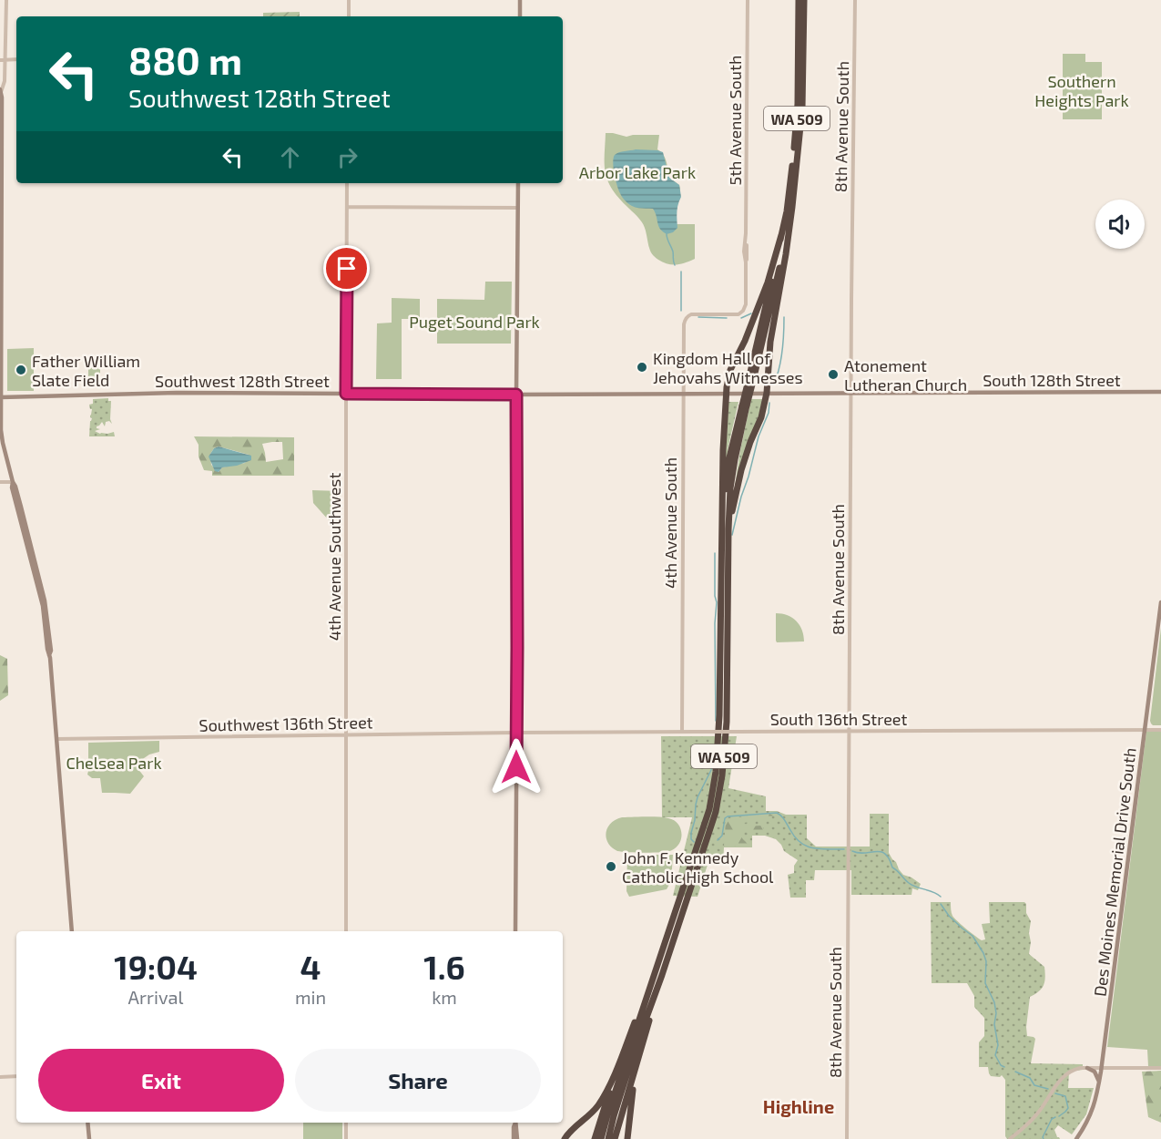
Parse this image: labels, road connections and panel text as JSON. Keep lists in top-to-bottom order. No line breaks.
{"streets":{"highway":["WA 509"],"main road":["South 128th Street","Southwest 128th Street","Des Moines Memorial Drive South"],"street":["5th Avenue South","8th Avenue South","4th Avenue South","4th Avenue Southwest","South 136th Street","Southwest 136th Street"]},"crossings":[["5th Avenue South","4th Avenue South"],["8th Avenue South","South 128th Street"],["8th Avenue South","South 136th Street"],["South 128th Street","Southwest 128th Street"],["South 128th Street","4th Avenue South"],["Southwest 128th Street","4th Avenue Southwest"],["4th Avenue South","South 136th Street"],["4th Avenue Southwest","Southwest 136th Street"],["South 136th Street","Southwest 136th Street"],["South 136th Street","Des Moines Memorial Drive South"]],"districts":["Highline"],"parks":["Southern Heights Park","Arbor Lake Park","Puget Sound Park","Chelsea Park"],"places":["Kingdom Hall of Jehovahs Witnesses","Father William Slate Field","Atonement Lutheran Church","John F. Kennedy Catholic High School"],"page":{"turn":["880 m","Southwest 128th Street"],"eta":["19:04","Arrival","4","min","1.6","km"],"buttons":["Exit","Share"]}}
